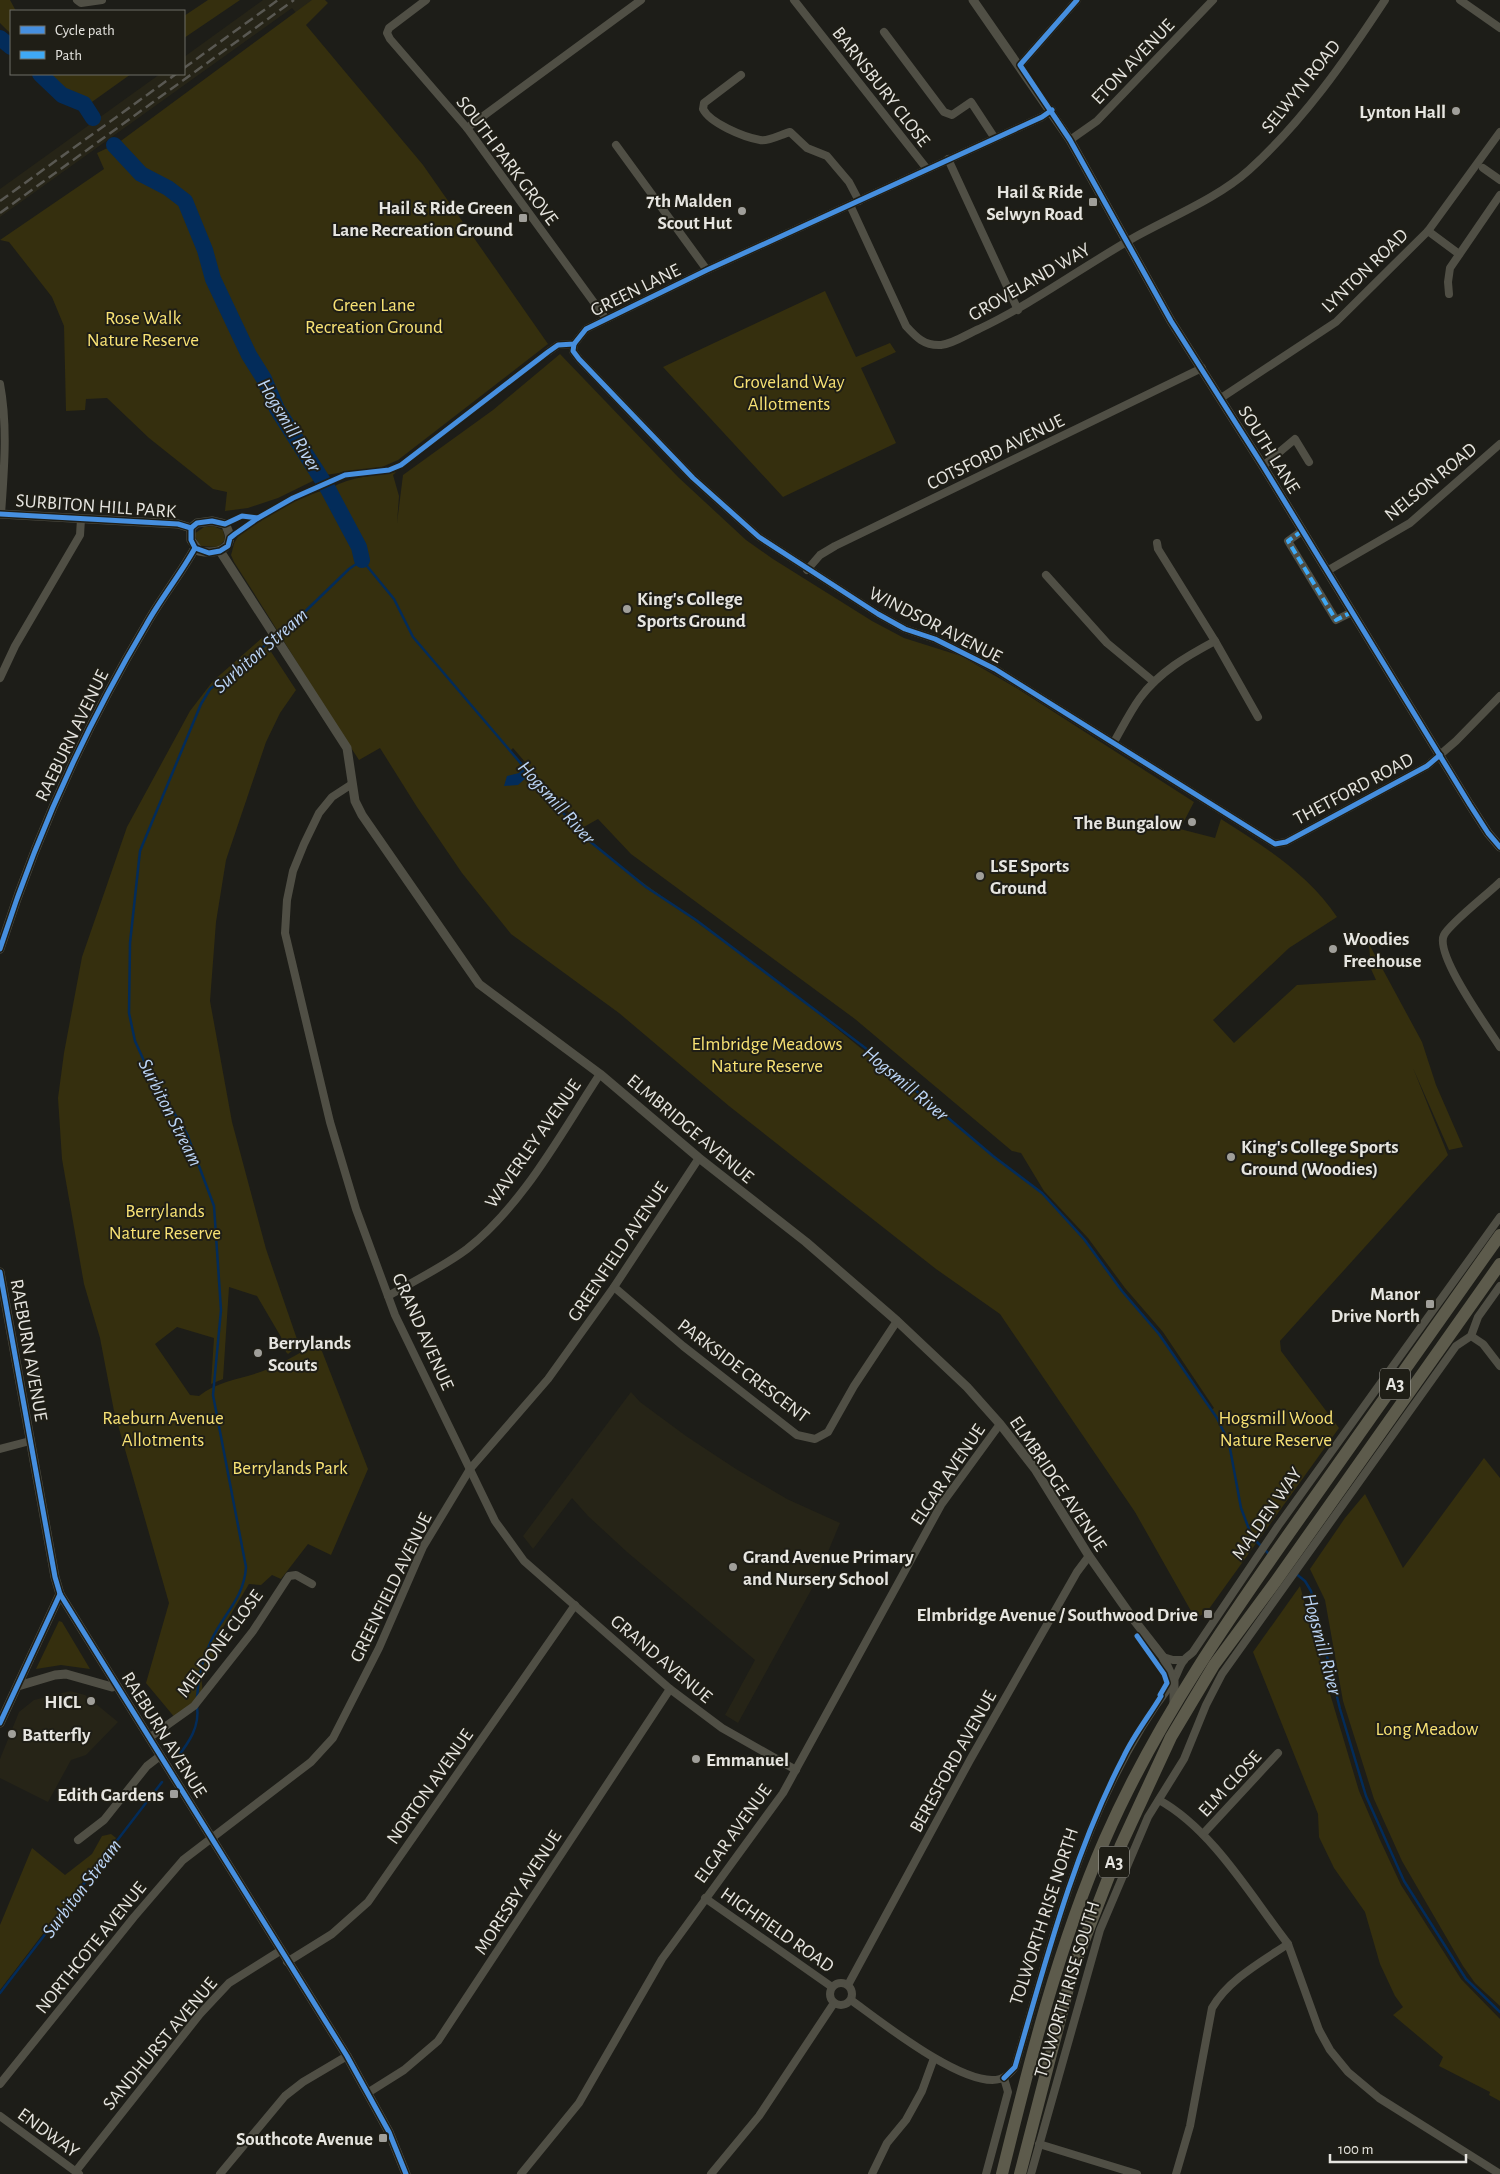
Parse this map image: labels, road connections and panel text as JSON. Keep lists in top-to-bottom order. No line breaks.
{"streets":{"highway":["A3","MALDEN WAY","TOLWORTH RISE NORTH","TOLWORTH RISE SOUTH"],"street":["ETON AVENUE","BARNSBURY CLOSE","SELWYN ROAD","SOUTH PARK GROVE","LYNTON ROAD","GROVELAND WAY","GREEN LANE","SOUTH LANE","COTSFORD AVENUE","NELSON ROAD","SURBITON HILL PARK","WINDSOR AVENUE","RAEBURN AVENUE","THETFORD ROAD","ELMBRIDGE AVENUE","WAVERLEY AVENUE","GREENFIELD AVENUE","GRAND AVENUE","PARKSIDE CRESCENT","ELGAR AVENUE","MELDONE CLOSE","BERESFORD AVENUE","ELM CLOSE","NORTON AVENUE","MORESBY AVENUE","HIGHFIELD ROAD","NORTHCOTE AVENUE","SANDHURST AVENUE","ENDWAY"]},"crossings":[["ETON AVENUE","SOUTH LANE"],["BARNSBURY CLOSE","GREEN LANE"],["SELWYN ROAD","GROVELAND WAY"],["SELWYN ROAD","SOUTH LANE"],["SOUTH PARK GROVE","GREEN LANE"],["LYNTON ROAD","SOUTH LANE"],["GROVELAND WAY","GREEN LANE"],["GROVELAND WAY","SOUTH LANE"],["GREEN LANE","SOUTH LANE"],["GREEN LANE","WINDSOR AVENUE"],["SOUTH LANE","COTSFORD AVENUE"],["SOUTH LANE","NELSON ROAD"],["SOUTH LANE","THETFORD ROAD"],["COTSFORD AVENUE","WINDSOR AVENUE"],["SURBITON HILL PARK","RAEBURN AVENUE"],["SURBITON HILL PARK","ELMBRIDGE AVENUE"],["WINDSOR AVENUE","THETFORD ROAD"],["RAEBURN AVENUE","ELMBRIDGE AVENUE"],["RAEBURN AVENUE","GREENFIELD AVENUE"],["RAEBURN AVENUE","MELDONE CLOSE"],["RAEBURN AVENUE","NORTON AVENUE"],["RAEBURN AVENUE","MORESBY AVENUE"],["RAEBURN AVENUE","NORTHCOTE AVENUE"],["RAEBURN AVENUE","SANDHURST AVENUE"],["ELMBRIDGE AVENUE","WAVERLEY AVENUE"],["ELMBRIDGE AVENUE","GREENFIELD AVENUE"],["ELMBRIDGE AVENUE","GRAND AVENUE"],["ELMBRIDGE AVENUE","PARKSIDE CRESCENT"],["ELMBRIDGE AVENUE","ELGAR AVENUE"],["ELMBRIDGE AVENUE","MALDEN WAY"],["ELMBRIDGE AVENUE","BERESFORD AVENUE"],["ELMBRIDGE AVENUE","TOLWORTH RISE NORTH"],["WAVERLEY AVENUE","GRAND AVENUE"],["GREENFIELD AVENUE","GRAND AVENUE"],["GREENFIELD AVENUE","PARKSIDE CRESCENT"],["GREENFIELD AVENUE","NORTHCOTE AVENUE"],["GRAND AVENUE","ELGAR AVENUE"],["GRAND AVENUE","NORTON AVENUE"],["GRAND AVENUE","MORESBY AVENUE"],["A3","TOLWORTH RISE SOUTH"],["ELGAR AVENUE","HIGHFIELD ROAD"],["MALDEN WAY","TOLWORTH RISE NORTH"],["BERESFORD AVENUE","HIGHFIELD ROAD"],["SANDHURST AVENUE","ENDWAY"]],"water":["Hogsmill River","Surbiton Stream"],"parks":["Green Lane Recreation Ground","Rose Walk Nature Reserve","Groveland Way Allotments","Elmbridge Meadows Nature Reserve","Berrylands Nature Reserve","Raeburn Avenue Allotments","Hogsmill Wood Nature Reserve","Berrylands Park","Long Meadow"],"places":{"other":["Lynton Hall","7th Malden Scout Hut","King's College Sports Ground","The Bungalow","LSE Sports Ground","Woodies Freehouse","King's College Sports Ground (Woodies)","Berrylands Scouts","Grand Avenue Primary and Nursery School","HICL","Batterfly","Emmanuel"],"transit":["Hail & Ride Selwyn Road","Hail & Ride Green Lane Recreation Ground","Manor Drive North","Elmbridge Avenue / Southwood Drive","Edith Gardens","Southcote Avenue"]},"legend":["Cycle path","Path"],"scale_bar":"100 m"}
